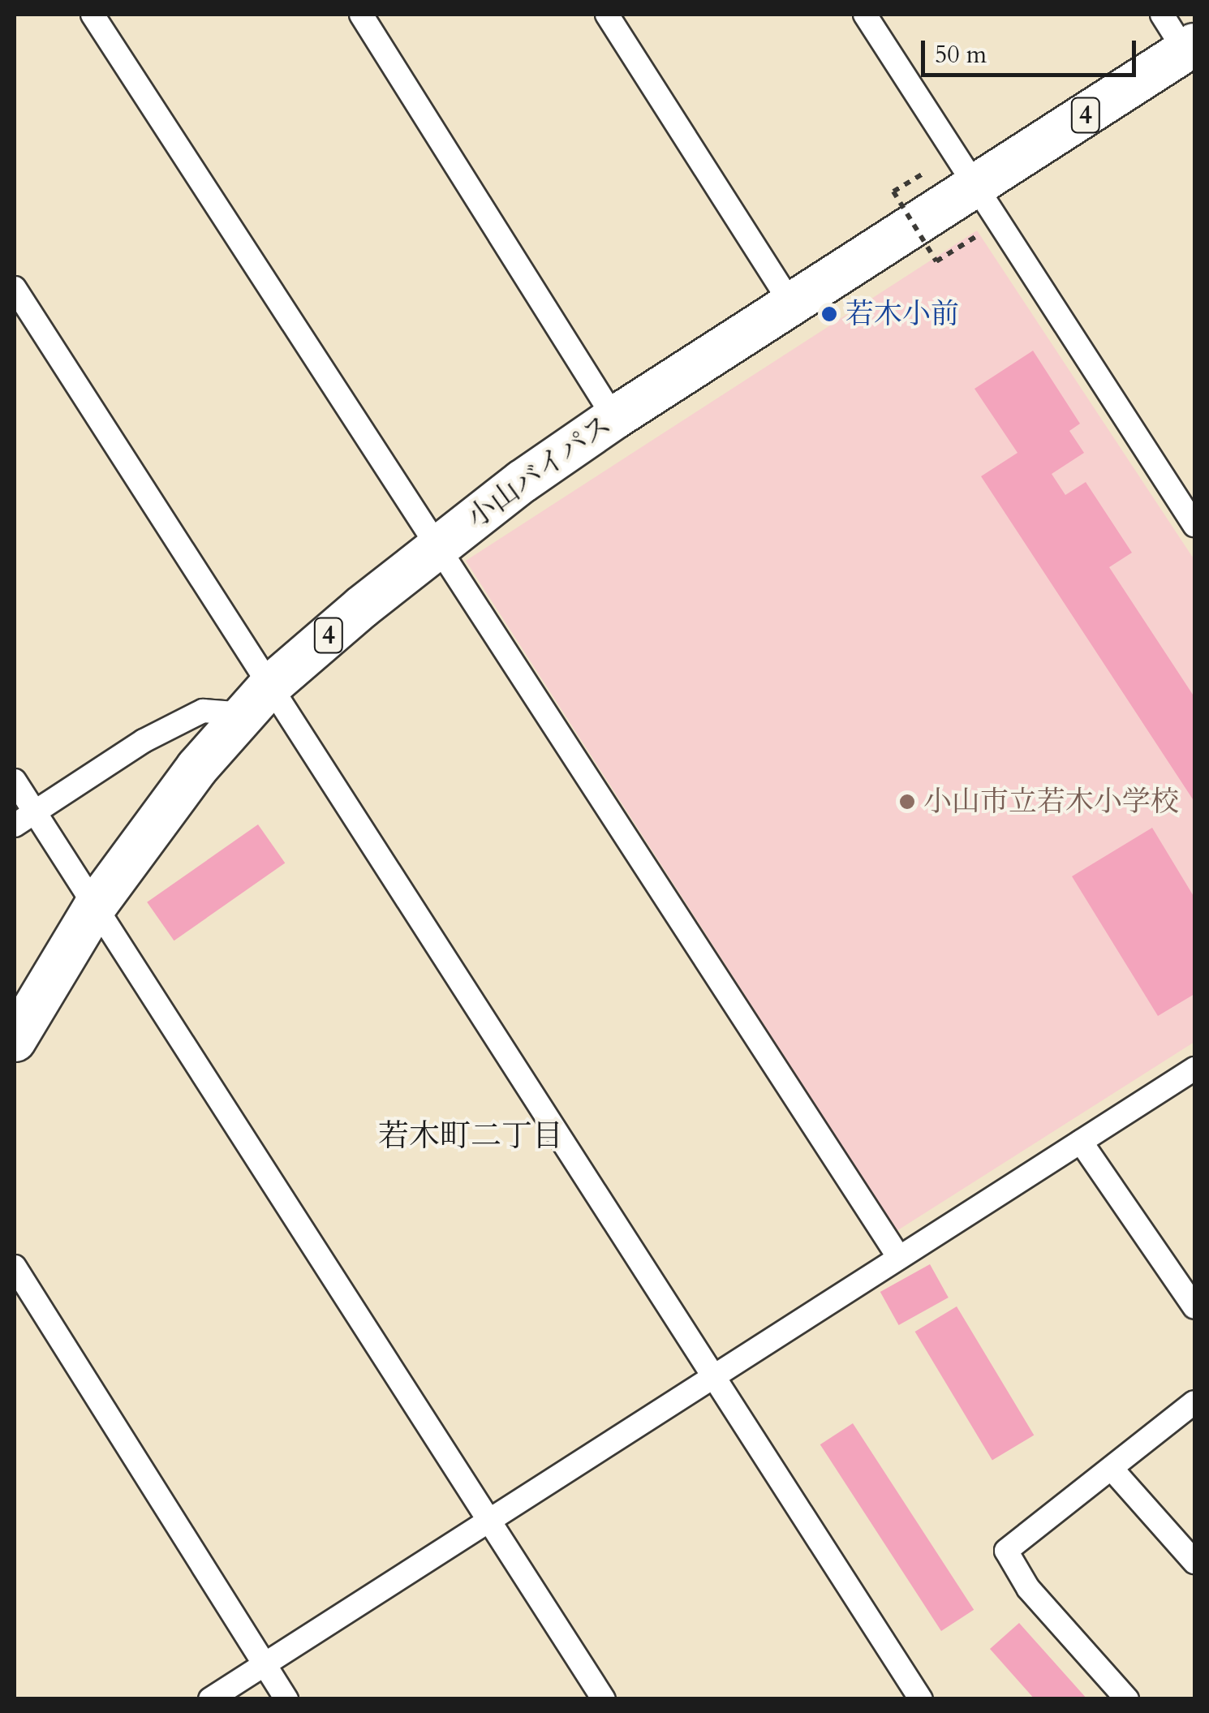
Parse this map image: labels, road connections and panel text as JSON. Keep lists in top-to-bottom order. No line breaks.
{"streets":{"highway":["4","小山バイパス"]},"districts":["若木町二丁目"],"places":["若木小前","小山市立若木小学校"],"scale_bar":"50 m"}
